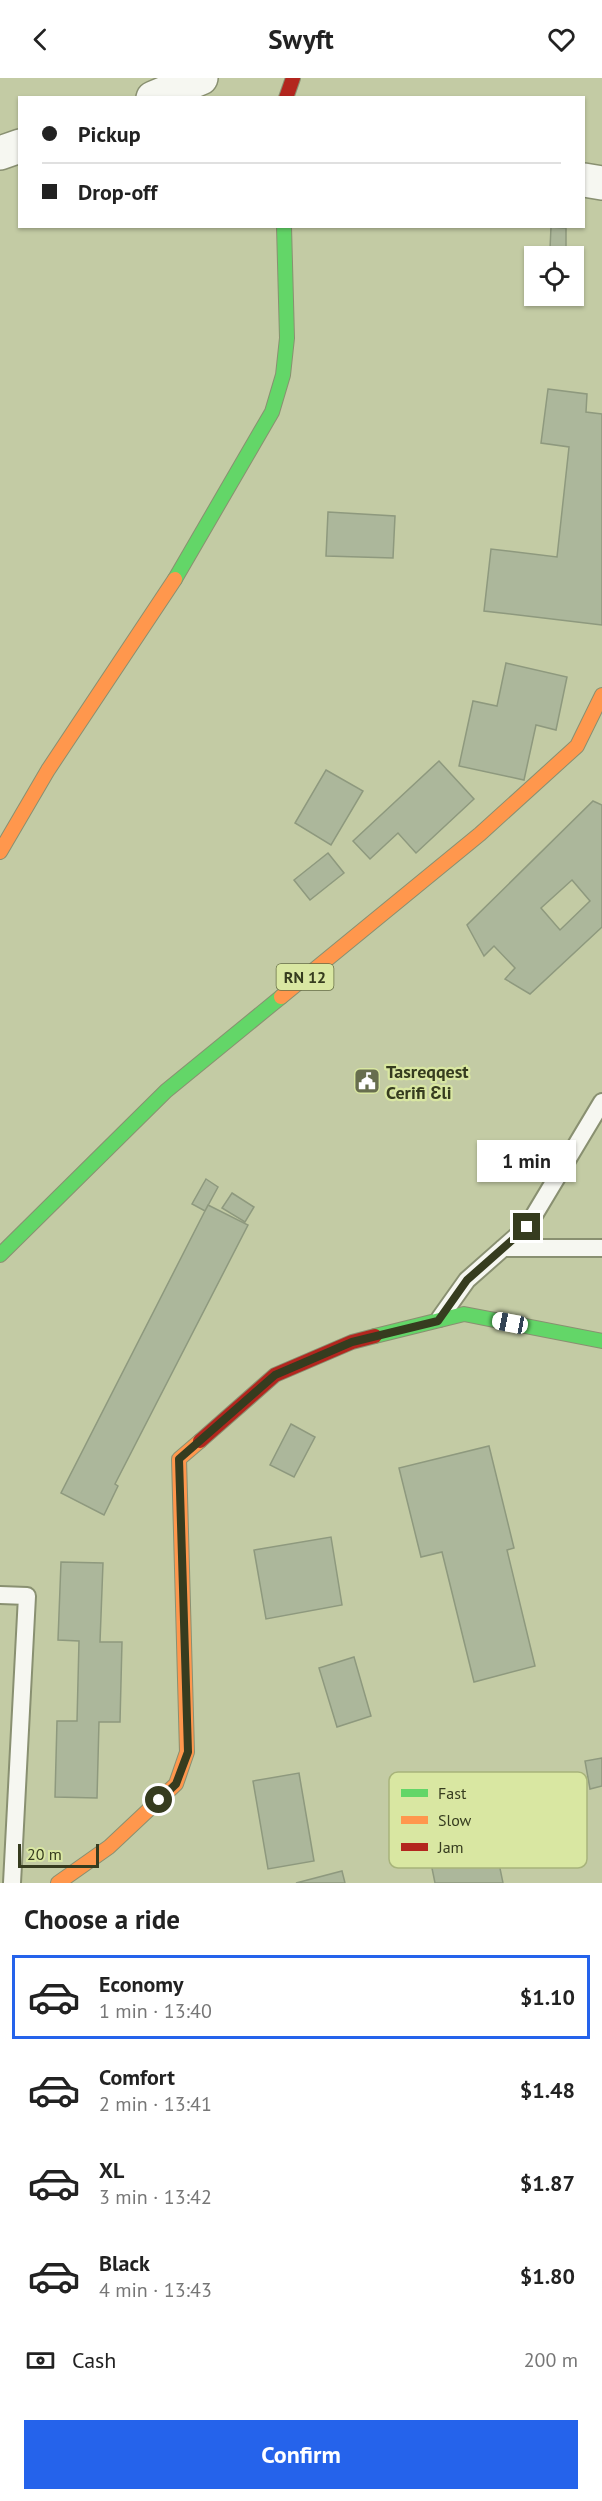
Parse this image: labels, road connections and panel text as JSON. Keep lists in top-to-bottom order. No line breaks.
{"streets":{"street":["RN 12"]},"places":{"public building":["Tasreqqest Cerifi Ɛli"]},"legend":["Fast","Slow","Jam"],"scale_bar":"20 m","page":{"header":"Swyft","banner":["Pickup","Drop-off"],"bubble":"1 min","scale":"20 m","heading":"Choose a ride","list":[{"name":"Economy","note":"1 min · 13:40","value":"$1.10"},{"name":"Comfort","note":"2 min · 13:41","value":"$1.48"},{"name":"XL","note":"3 min · 13:42","value":"$1.87"},{"name":"Black","note":"4 min · 13:43","value":"$1.80"}],"pay":["Cash","200 m"],"buttons":"Confirm"}}
